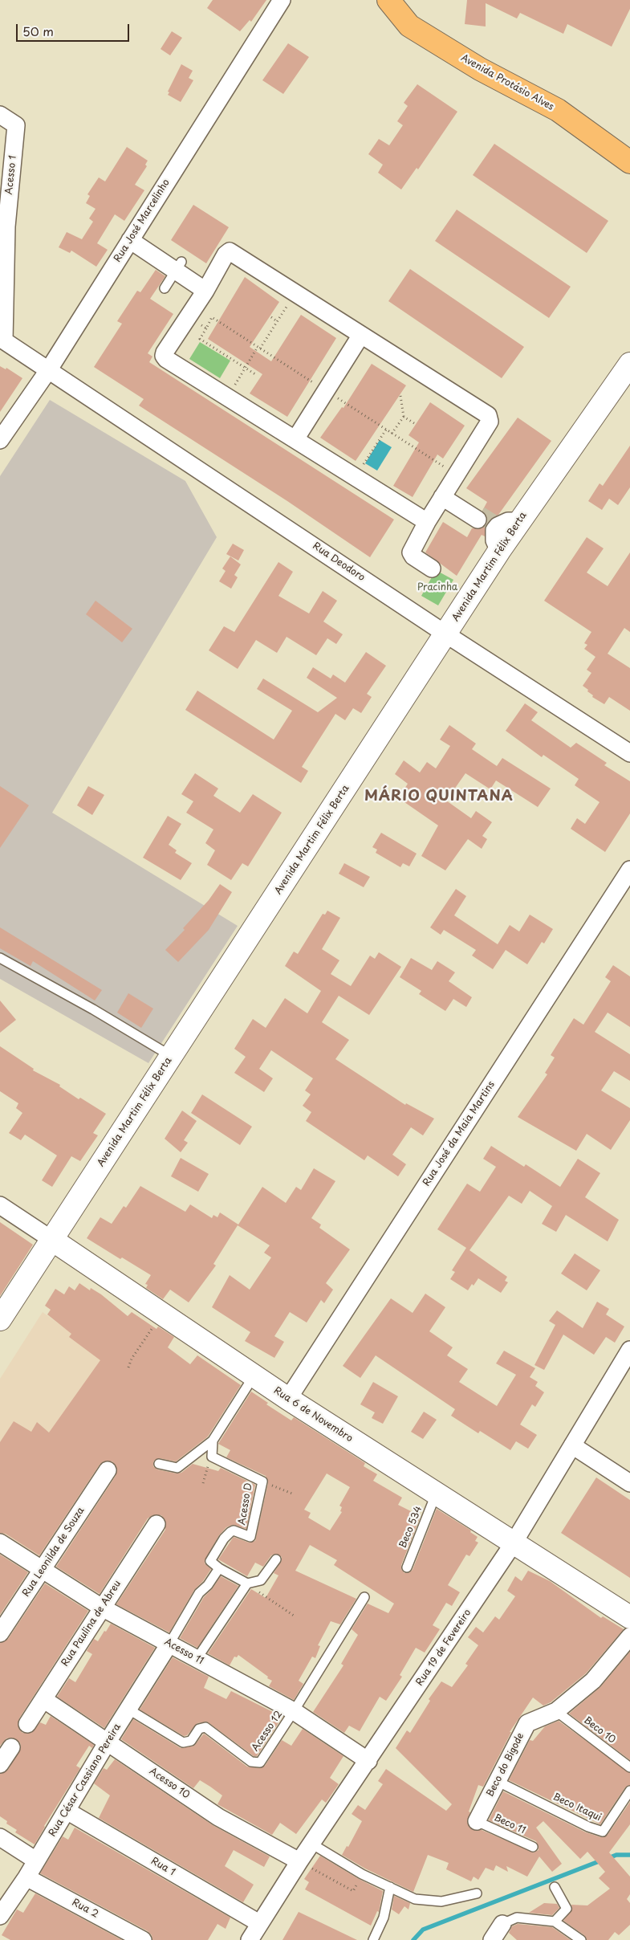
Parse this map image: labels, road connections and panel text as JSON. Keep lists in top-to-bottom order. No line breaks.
{"streets":{"main road":["Avenida Protásio Alves"],"street":["Acesso 1","Rua José Marcelinho","Rua Deodoro","Avenida Martim Félix Berta","Rua José da Maia Martins","Rua 6 de Novembro","Rua Leonilda de Souza","Rua Paulina de Abreu","Rua 19 de Fevereiro","Acesso 11","Beco do Bigode","Rua César Cassiano Pereira","Acesso 10","Rua 1","Rua 2"],"lane":["Acesso D","Beco 534","Beco 10","Acesso 12","Beco Itaqui","Beco 11"]},"crossings":[["Acesso 1","Rua Deodoro"],["Rua José Marcelinho","Rua Deodoro"],["Rua Deodoro","Avenida Martim Félix Berta"],["Avenida Martim Félix Berta","Rua 6 de Novembro"],["Rua José da Maia Martins","Rua 6 de Novembro"],["Rua 6 de Novembro","Beco 534"],["Rua 6 de Novembro","Rua 19 de Fevereiro"],["Rua Leonilda de Souza","Acesso 11"],["Rua Paulina de Abreu","Acesso 11"],["Rua Paulina de Abreu","Acesso 10"],["Rua 19 de Fevereiro","Acesso 11"],["Rua 19 de Fevereiro","Acesso 10"],["Rua 19 de Fevereiro","Rua 1"],["Acesso 11","Acesso 12"],["Acesso 11","Rua César Cassiano Pereira"],["Beco 10","Beco do Bigode"],["Acesso 12","Rua César Cassiano Pereira"],["Beco do Bigode","Beco Itaqui"],["Beco do Bigode","Beco 11"],["Rua César Cassiano Pereira","Acesso 10"],["Rua César Cassiano Pereira","Rua 1"],["Rua César Cassiano Pereira","Rua 2"]],"districts":["MÁRIO QUINTANA"],"parks":["Pracinha"],"scale_bar":"50 m"}
